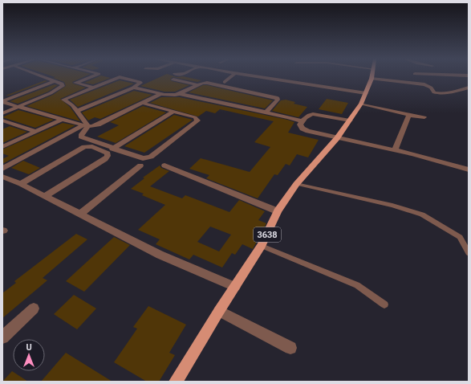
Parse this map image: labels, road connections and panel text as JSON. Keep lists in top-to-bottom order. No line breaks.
{"streets":{"main road":["3638"]},"north":"top"}
